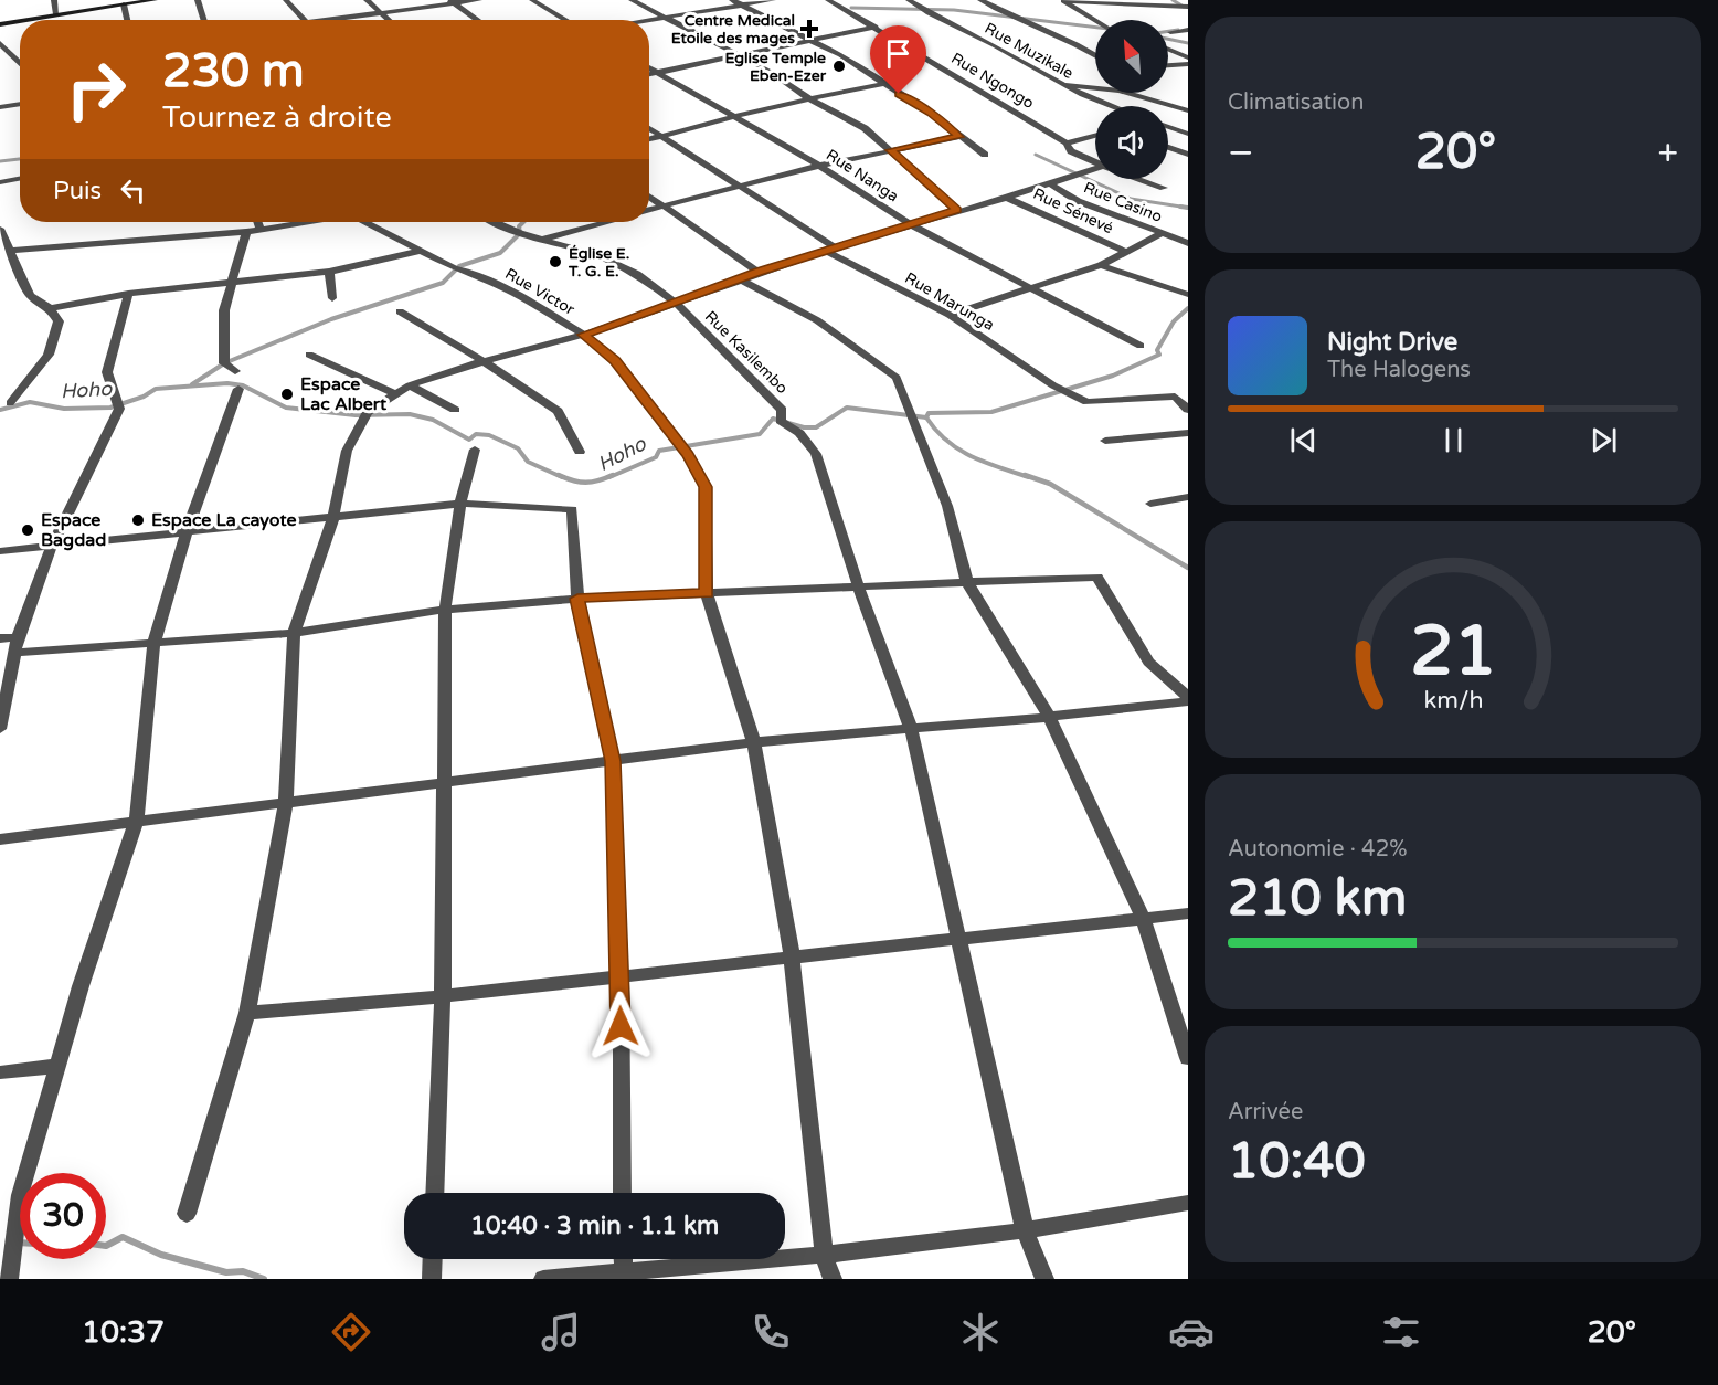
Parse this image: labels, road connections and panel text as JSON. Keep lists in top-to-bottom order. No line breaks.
{"streets":{"street":["Rue Muzikale","Rue Ngongo","Rue Nanga","Rue Casino","Rue Sénevé","Rue Victor","Rue Marunga","Rue Kasilembo"]},"water":["Hoho"],"places":{"health":["Centre Medical Etoile des mages"],"other":["Eglise Temple Eben-Ezer","Église E. T. G. E.","Espace Lac Albert","Espace La cayote","Espace Bagdad"]},"north":"top left","page":{"tile":["Climatisation",["Autonomie · 42%","210 km"],["Arrivée","10:40"]],"turn":["230 m","Tournez à droite"],"heat":["−","20°","+"],"then":"Puis","song":["Night Drive","The Halogens"],"limit":"30","trip":"10:40 · 3 min · 1.1 km","tabs":["10:37","20°"],"gauge":["21","km/h"]}}
